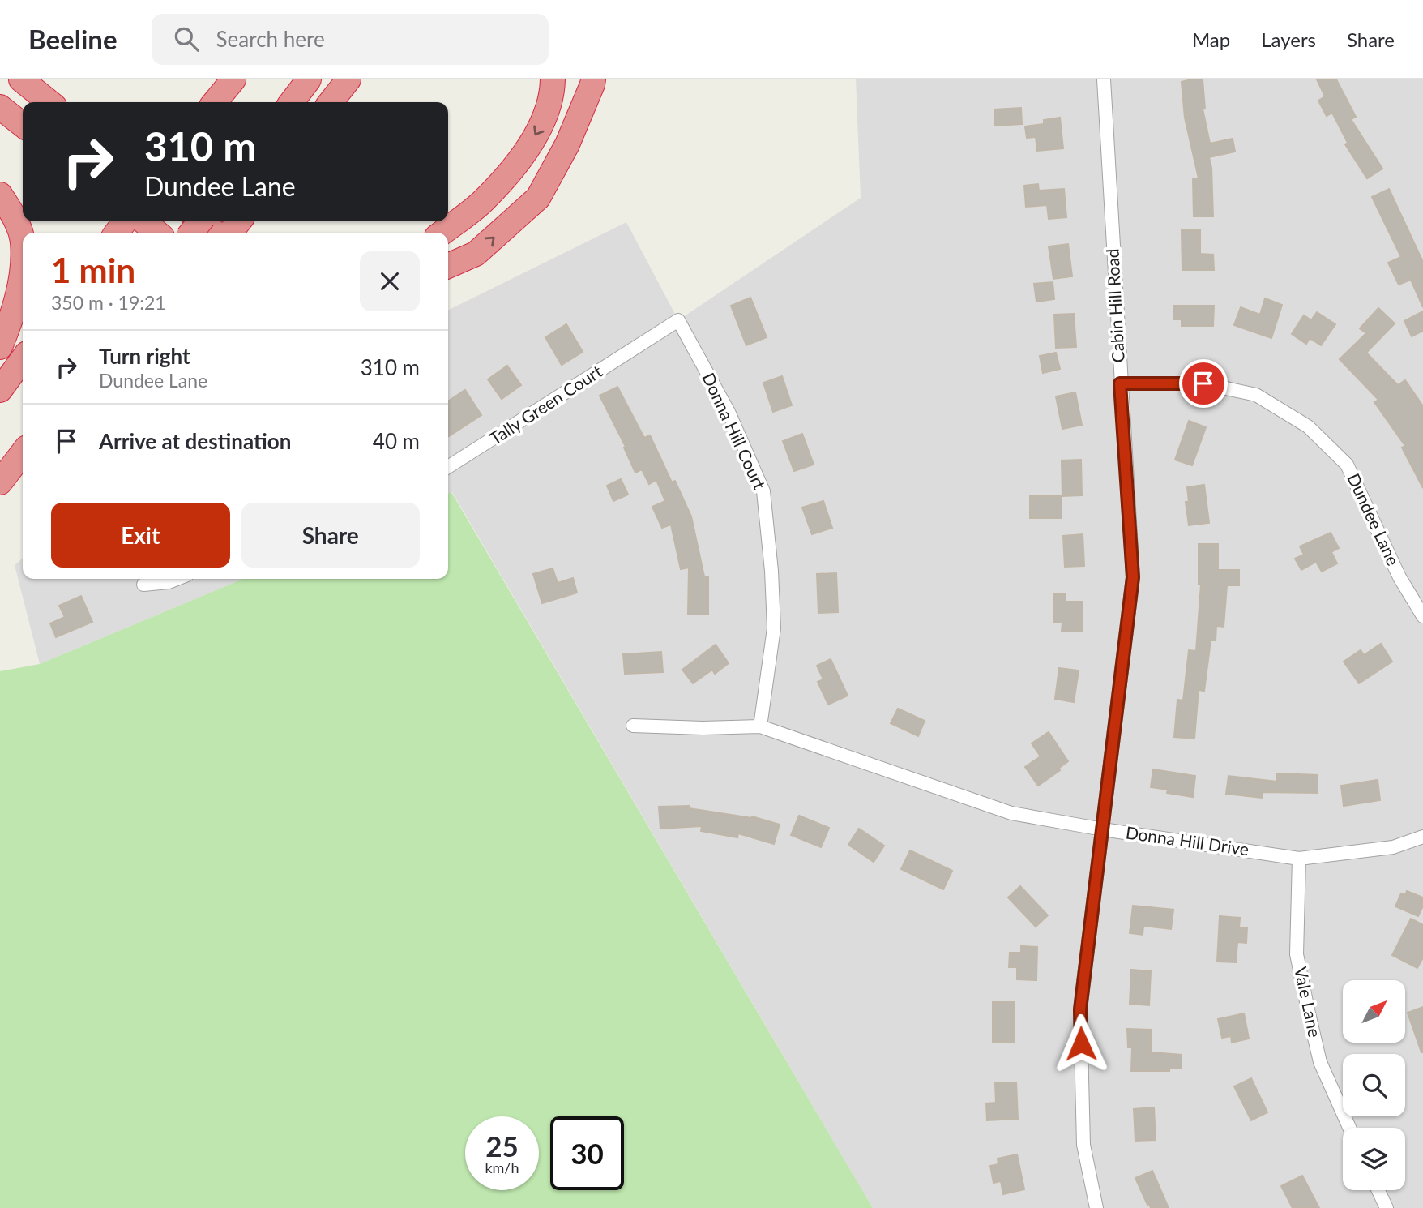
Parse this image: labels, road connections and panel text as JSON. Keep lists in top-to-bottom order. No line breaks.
{"streets":{"street":["Cabin Hill Road","Tally Green Court","Donna Hill Court","Dundee Lane","Donna Hill Drive","Vale Lane"]},"crossings":[["Cabin Hill Road","Dundee Lane"],["Cabin Hill Road","Donna Hill Drive"],["Tally Green Court","Donna Hill Court"],["Donna Hill Court","Donna Hill Drive"],["Donna Hill Drive","Vale Lane"]],"north":"top right","page":{"header":"Beeline","search":"Search here","nav":["Map","Layers","Share"],"turn":["310 m","Dundee Lane"],"heading":["1 min","350 m · 19:21"],"list":[{"name":"Turn right","note":"Dundee Lane","value":"310 m"},{"name":"Arrive at destination","value":"40 m"}],"buttons":["Exit","Share"],"speed":"25 km/h","limit":"30"}}
